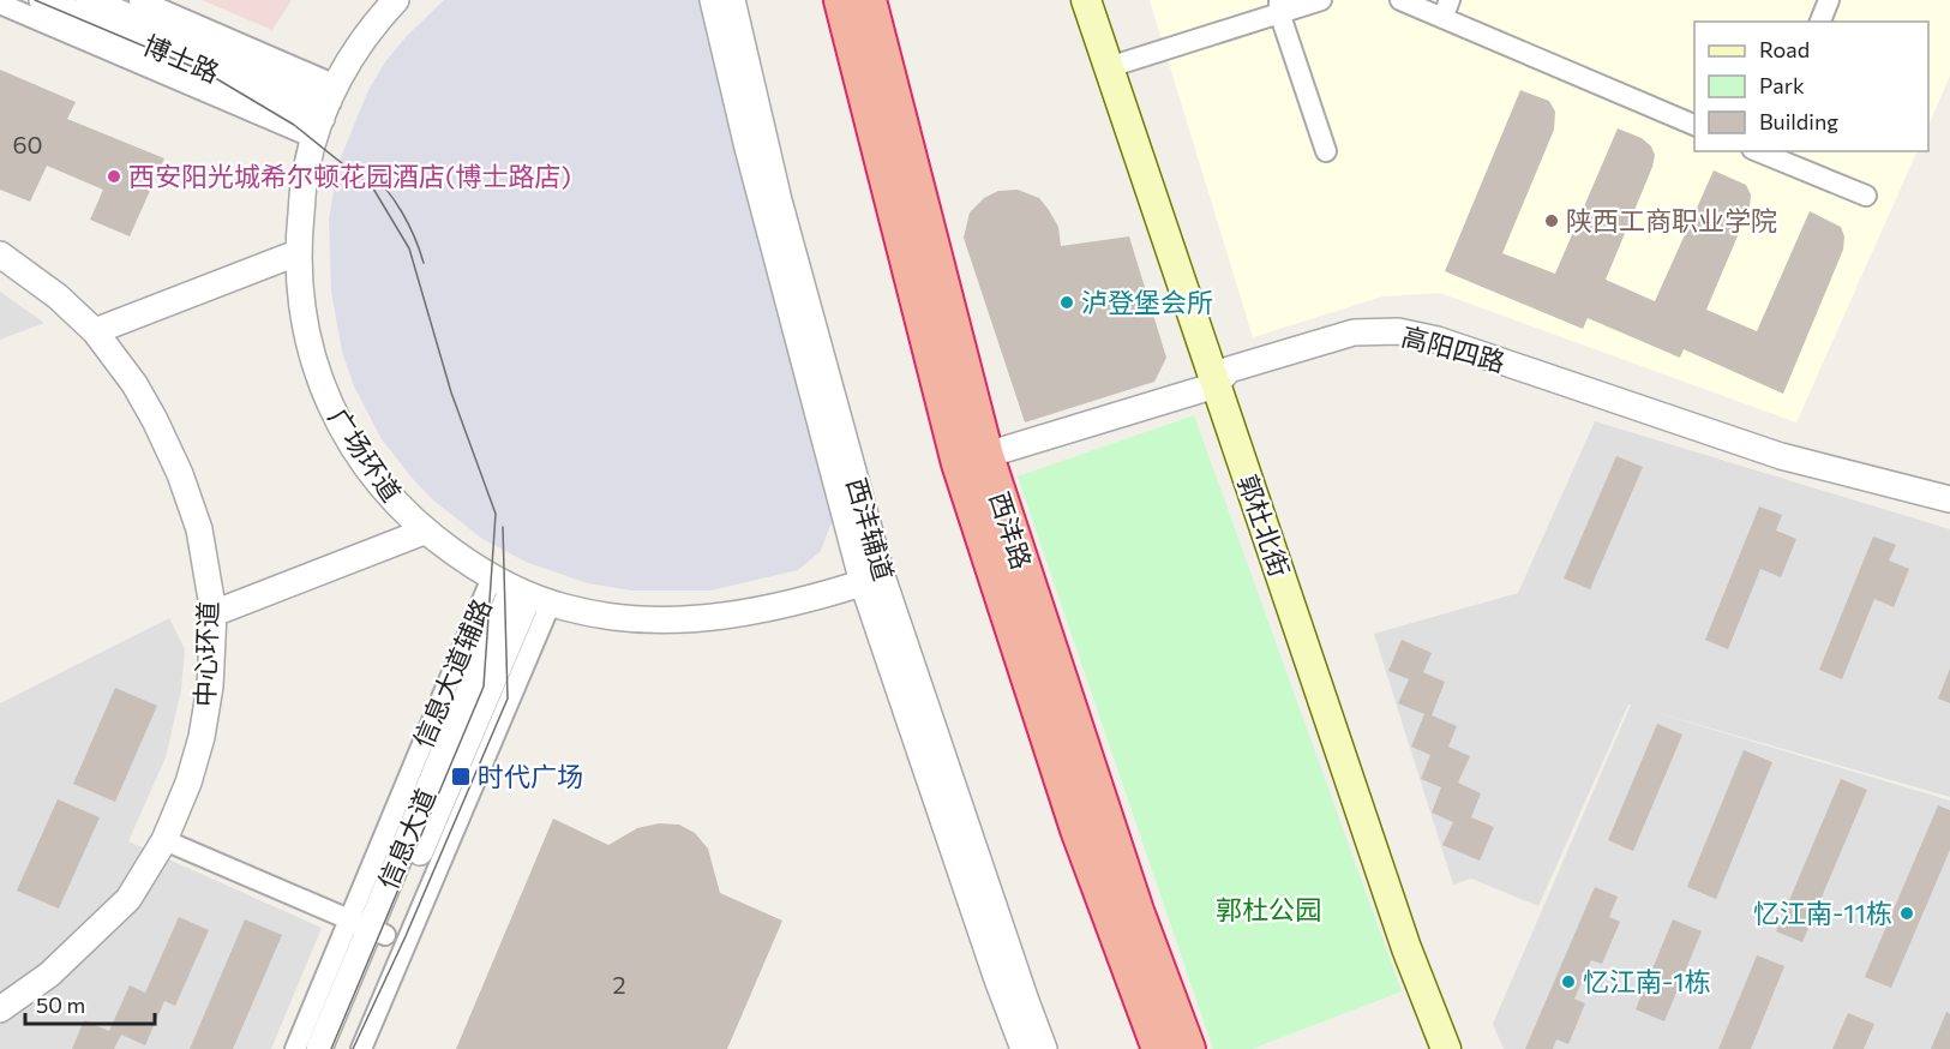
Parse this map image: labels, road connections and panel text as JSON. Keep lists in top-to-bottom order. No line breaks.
{"streets":{"highway":["西沣路"],"main road":["郭杜北街"],"street":["博士路","高阳四路","广场环道","西沣辅道","中心环道","信息大道"]},"crossings":[["博士路","广场环道"],["高阳四路","郭杜北街"],["高阳四路","西沣路"],["广场环道","西沣辅道"],["广场环道","信息大道"]],"parks":["郭杜公园"],"places":{"other":["西安阳光城希尔顿花园酒店(博士路店)","陕西工商职业学院","泸登堡会所","忆江南-11栋","忆江南-1栋"],"transit":["时代广场"]},"house_numbers":["60","2"],"legend":["Road","Park","Building"],"scale_bar":"50 m"}
